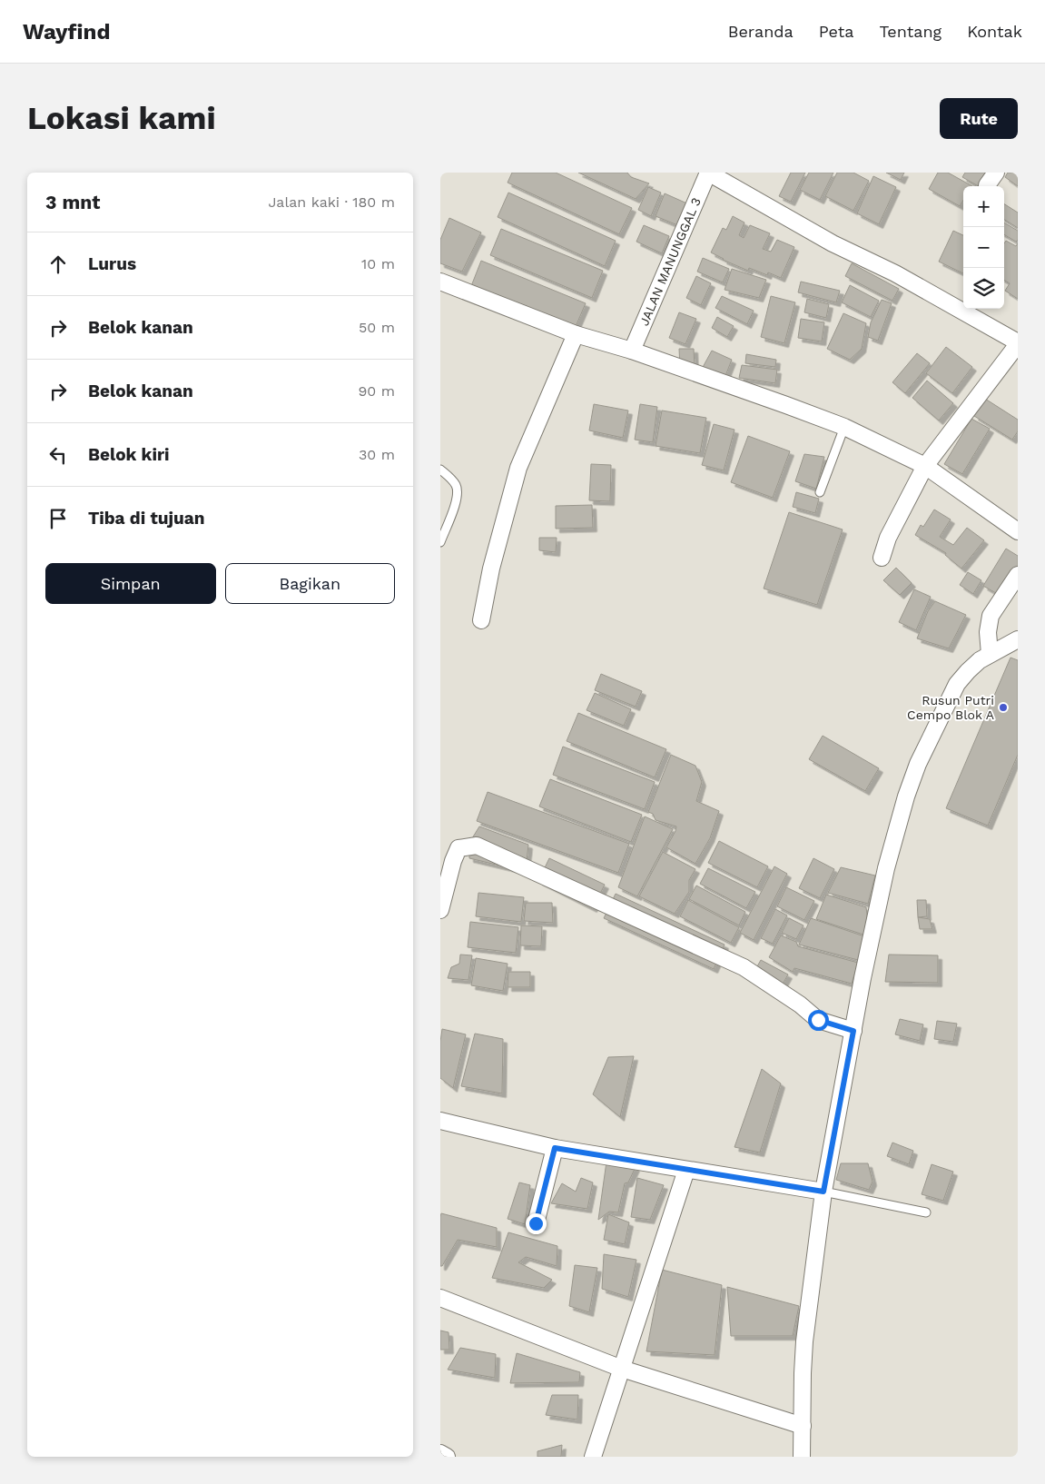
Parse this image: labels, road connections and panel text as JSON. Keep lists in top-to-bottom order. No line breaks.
{"streets":{"street":["JALAN MANUNGGAL 3"]},"places":["Rusun Putri Cempo Blok A"],"page":{"header":"Wayfind","nav":["Beranda","Peta","Tentang","Kontak"],"buttons":["Rute",["Simpan","Bagikan"]],"title":"Lokasi kami","heading":["3 mnt","Jalan kaki · 180 m"],"map_buttons":["+","−"],"list":[["Lurus","10 m"],["Belok kanan","50 m"],["Belok kanan","90 m"],["Belok kiri","30 m"],"Tiba di tujuan"]}}
